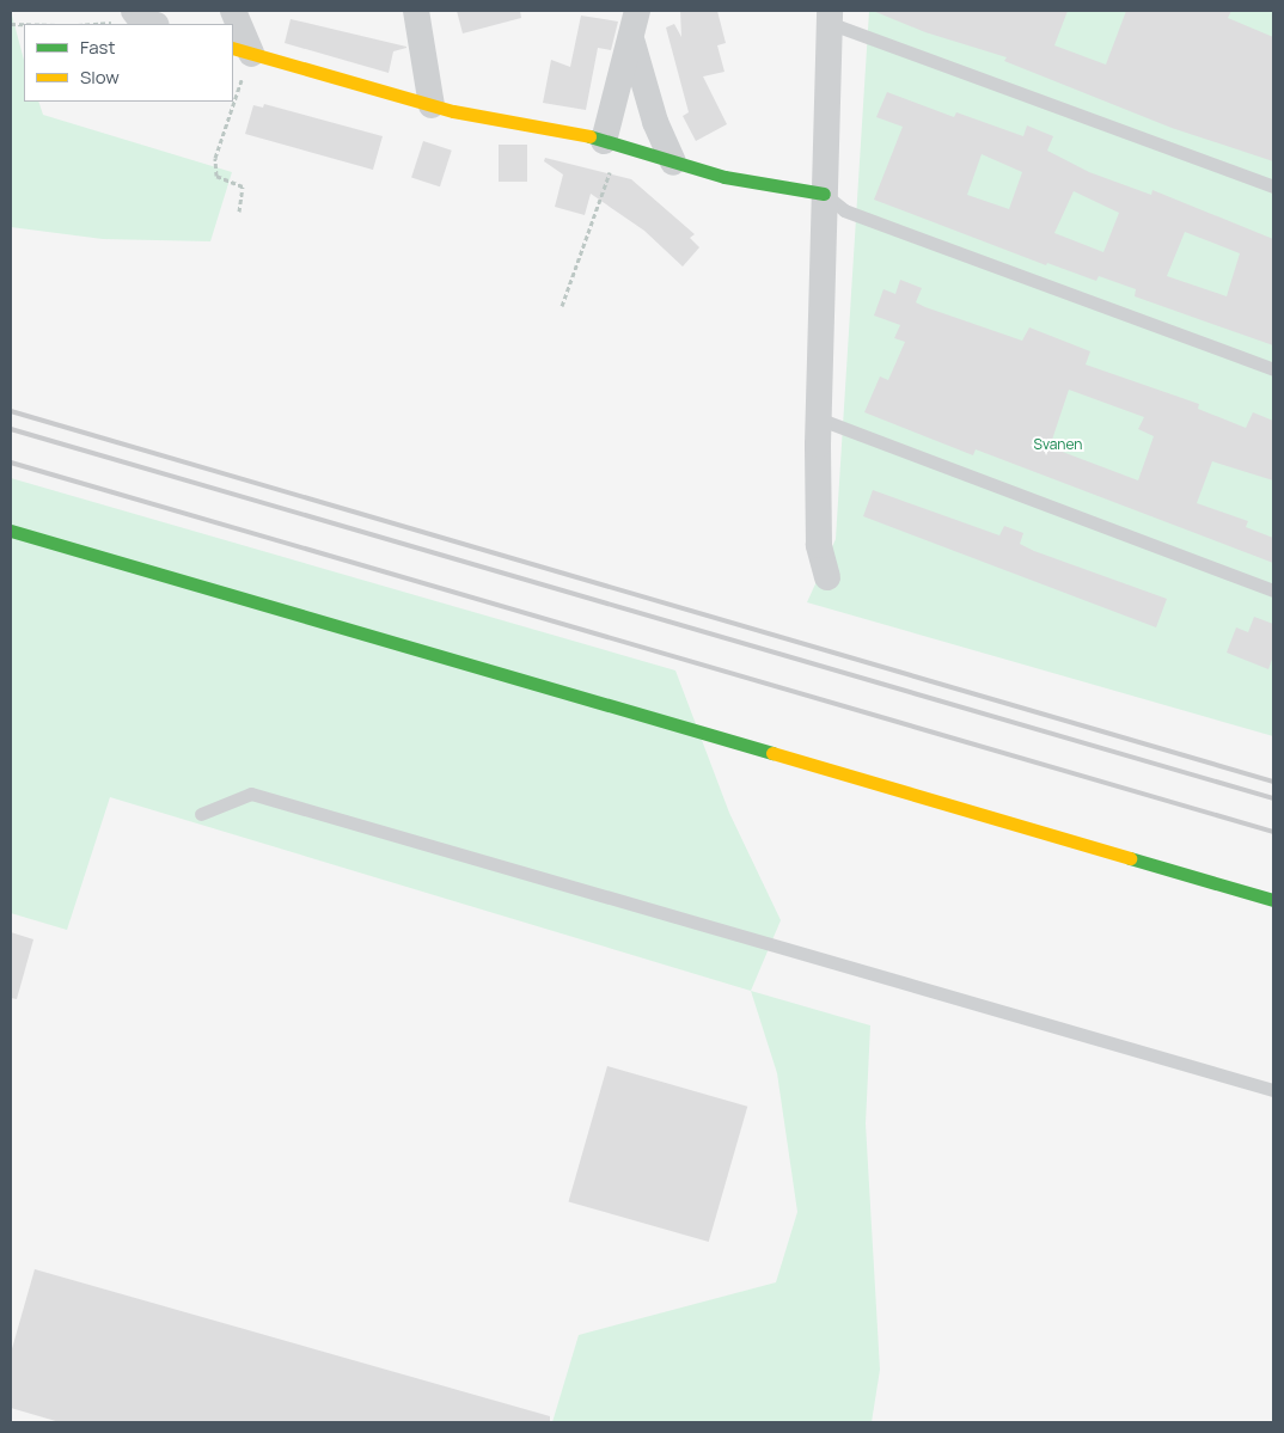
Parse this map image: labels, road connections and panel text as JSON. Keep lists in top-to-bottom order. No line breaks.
{"parks":["Svanen"],"legend":["Fast","Slow"]}
